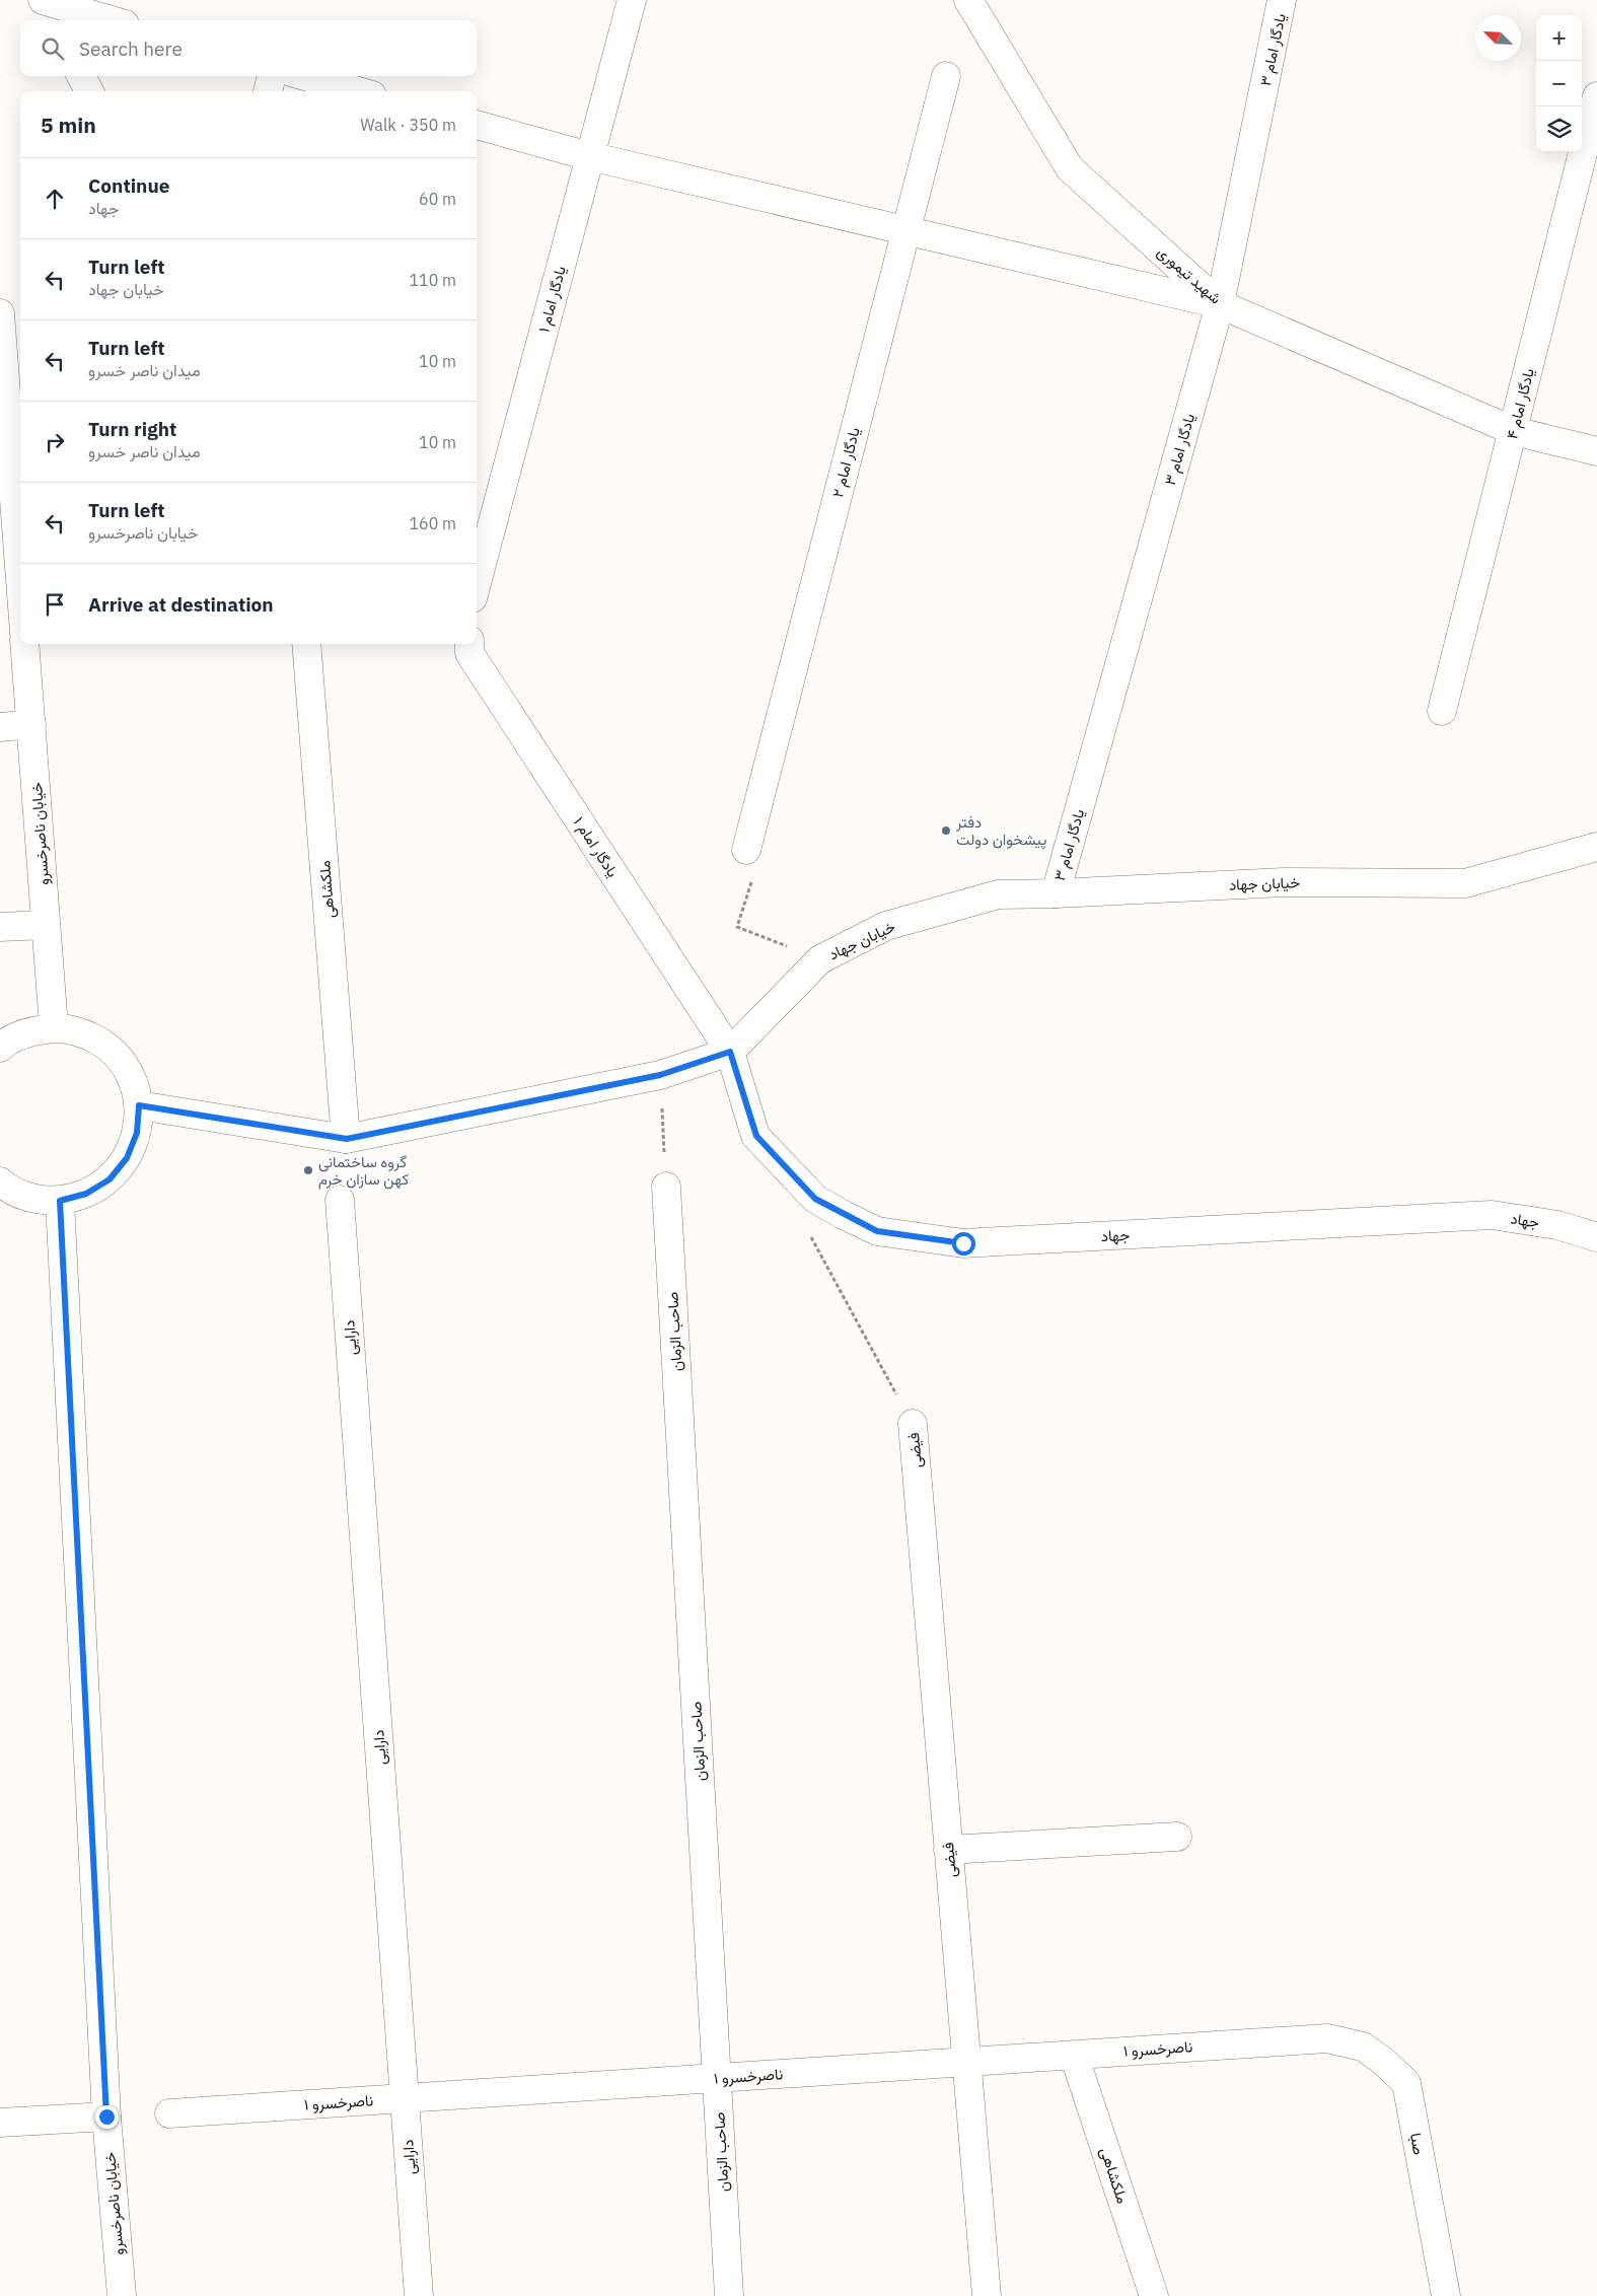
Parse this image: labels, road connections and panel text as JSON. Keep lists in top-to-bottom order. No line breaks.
{"streets":{"street":["یادگار امام ۳","شهید تیموری","یادگار امام ۱","یادگار امام ۴","یادگار امام ۲","خیابان ناصرخسرو","خیابان جهاد","ملکشاهی","جهاد","صاحب الزمان","دارایی","فیضی","ناصرخسرو ۱","صبا"]},"crossings":[["یادگار امام ۳","شهید تیموری"],["یادگار امام ۳","خیابان جهاد"],["شهید تیموری","یادگار امام ۴"],["یادگار امام ۱","خیابان جهاد"],["یادگار امام ۱","جهاد"],["خیابان جهاد","ملکشاهی"],["خیابان جهاد","جهاد"],["ملکشاهی","ناصرخسرو ۱"],["صاحب الزمان","ناصرخسرو ۱"],["دارایی","ناصرخسرو ۱"],["فیضی","ناصرخسرو ۱"],["ناصرخسرو ۱","صبا"]],"places":["دفتر پیشخوان دولت","گروه ساختمانی کهن سازان خرم"],"north":"top left","page":{"map_buttons":["+","−"],"search":"Search here","heading":["5 min","Walk · 350 m"],"list":[["Continue","جهاد","60 m"],["Turn left","خیابان جهاد","110 m"],["Turn left","میدان ناصر خسرو","10 m"],["Turn right","میدان ناصر خسرو","10 m"],["Turn left","خیابان ناصرخسرو","160 m"],"Arrive at destination"]}}
